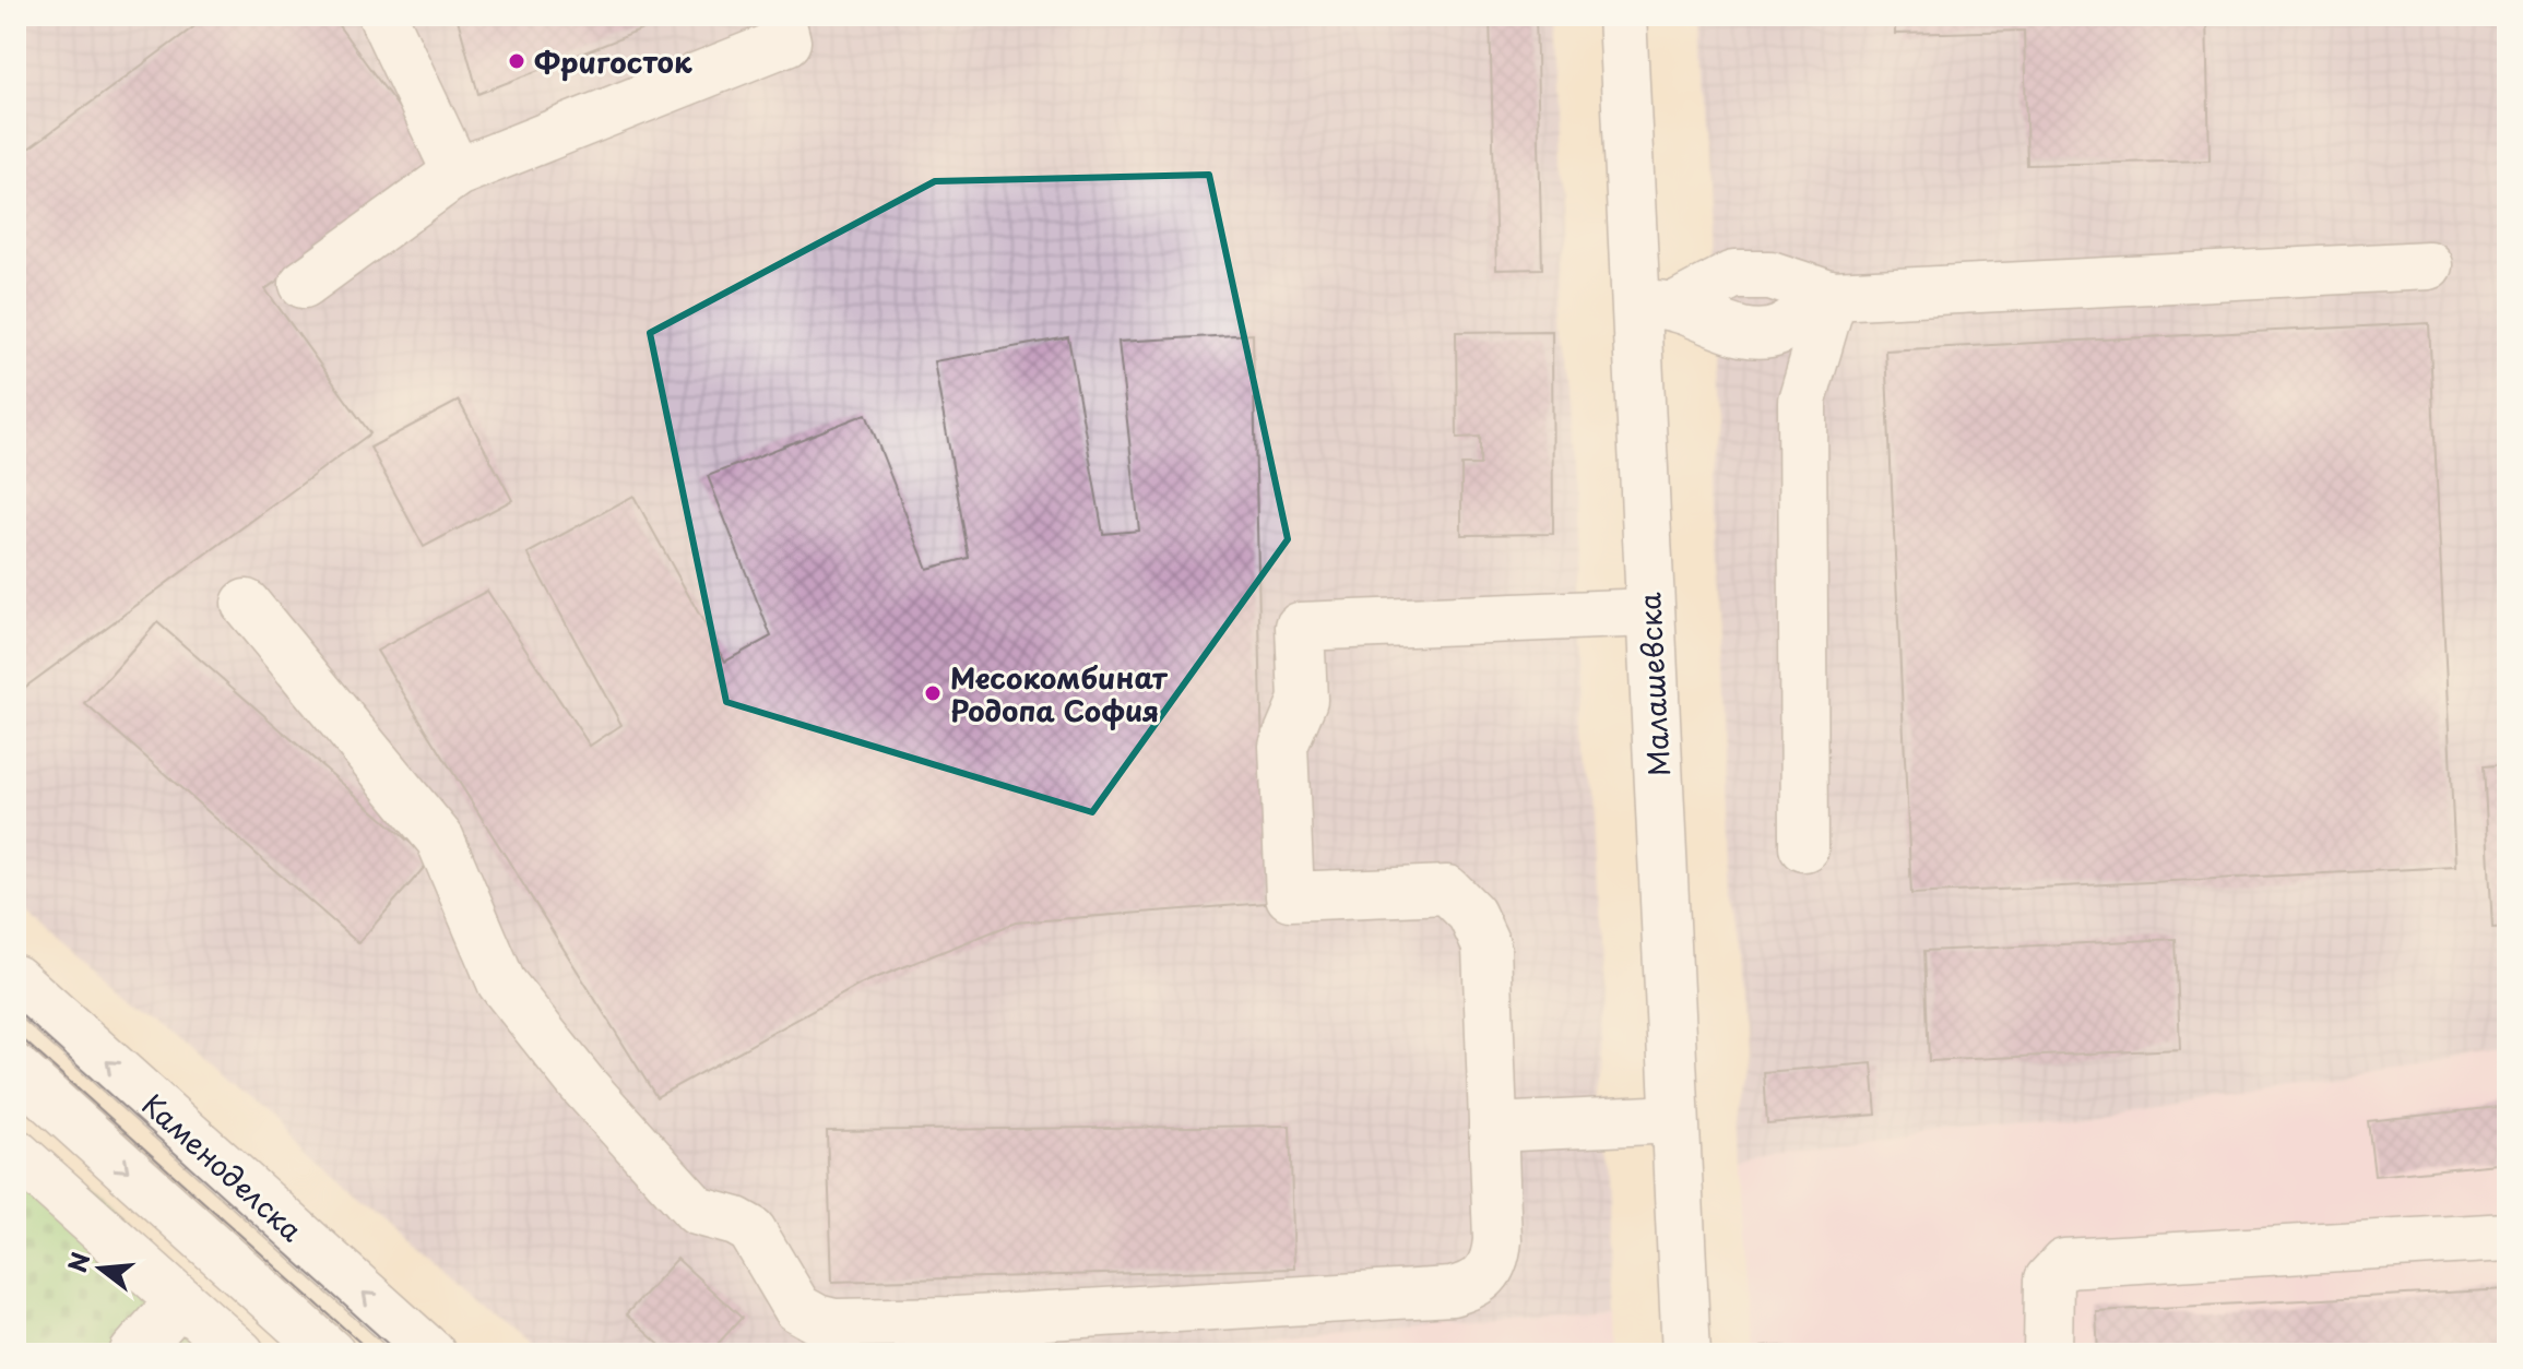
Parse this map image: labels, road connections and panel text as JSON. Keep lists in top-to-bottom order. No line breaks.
{"streets":{"street":["Малашевска","Каменоделска"]},"places":["Фригосток","Месокомбинат Родопа София"],"north":"left"}
